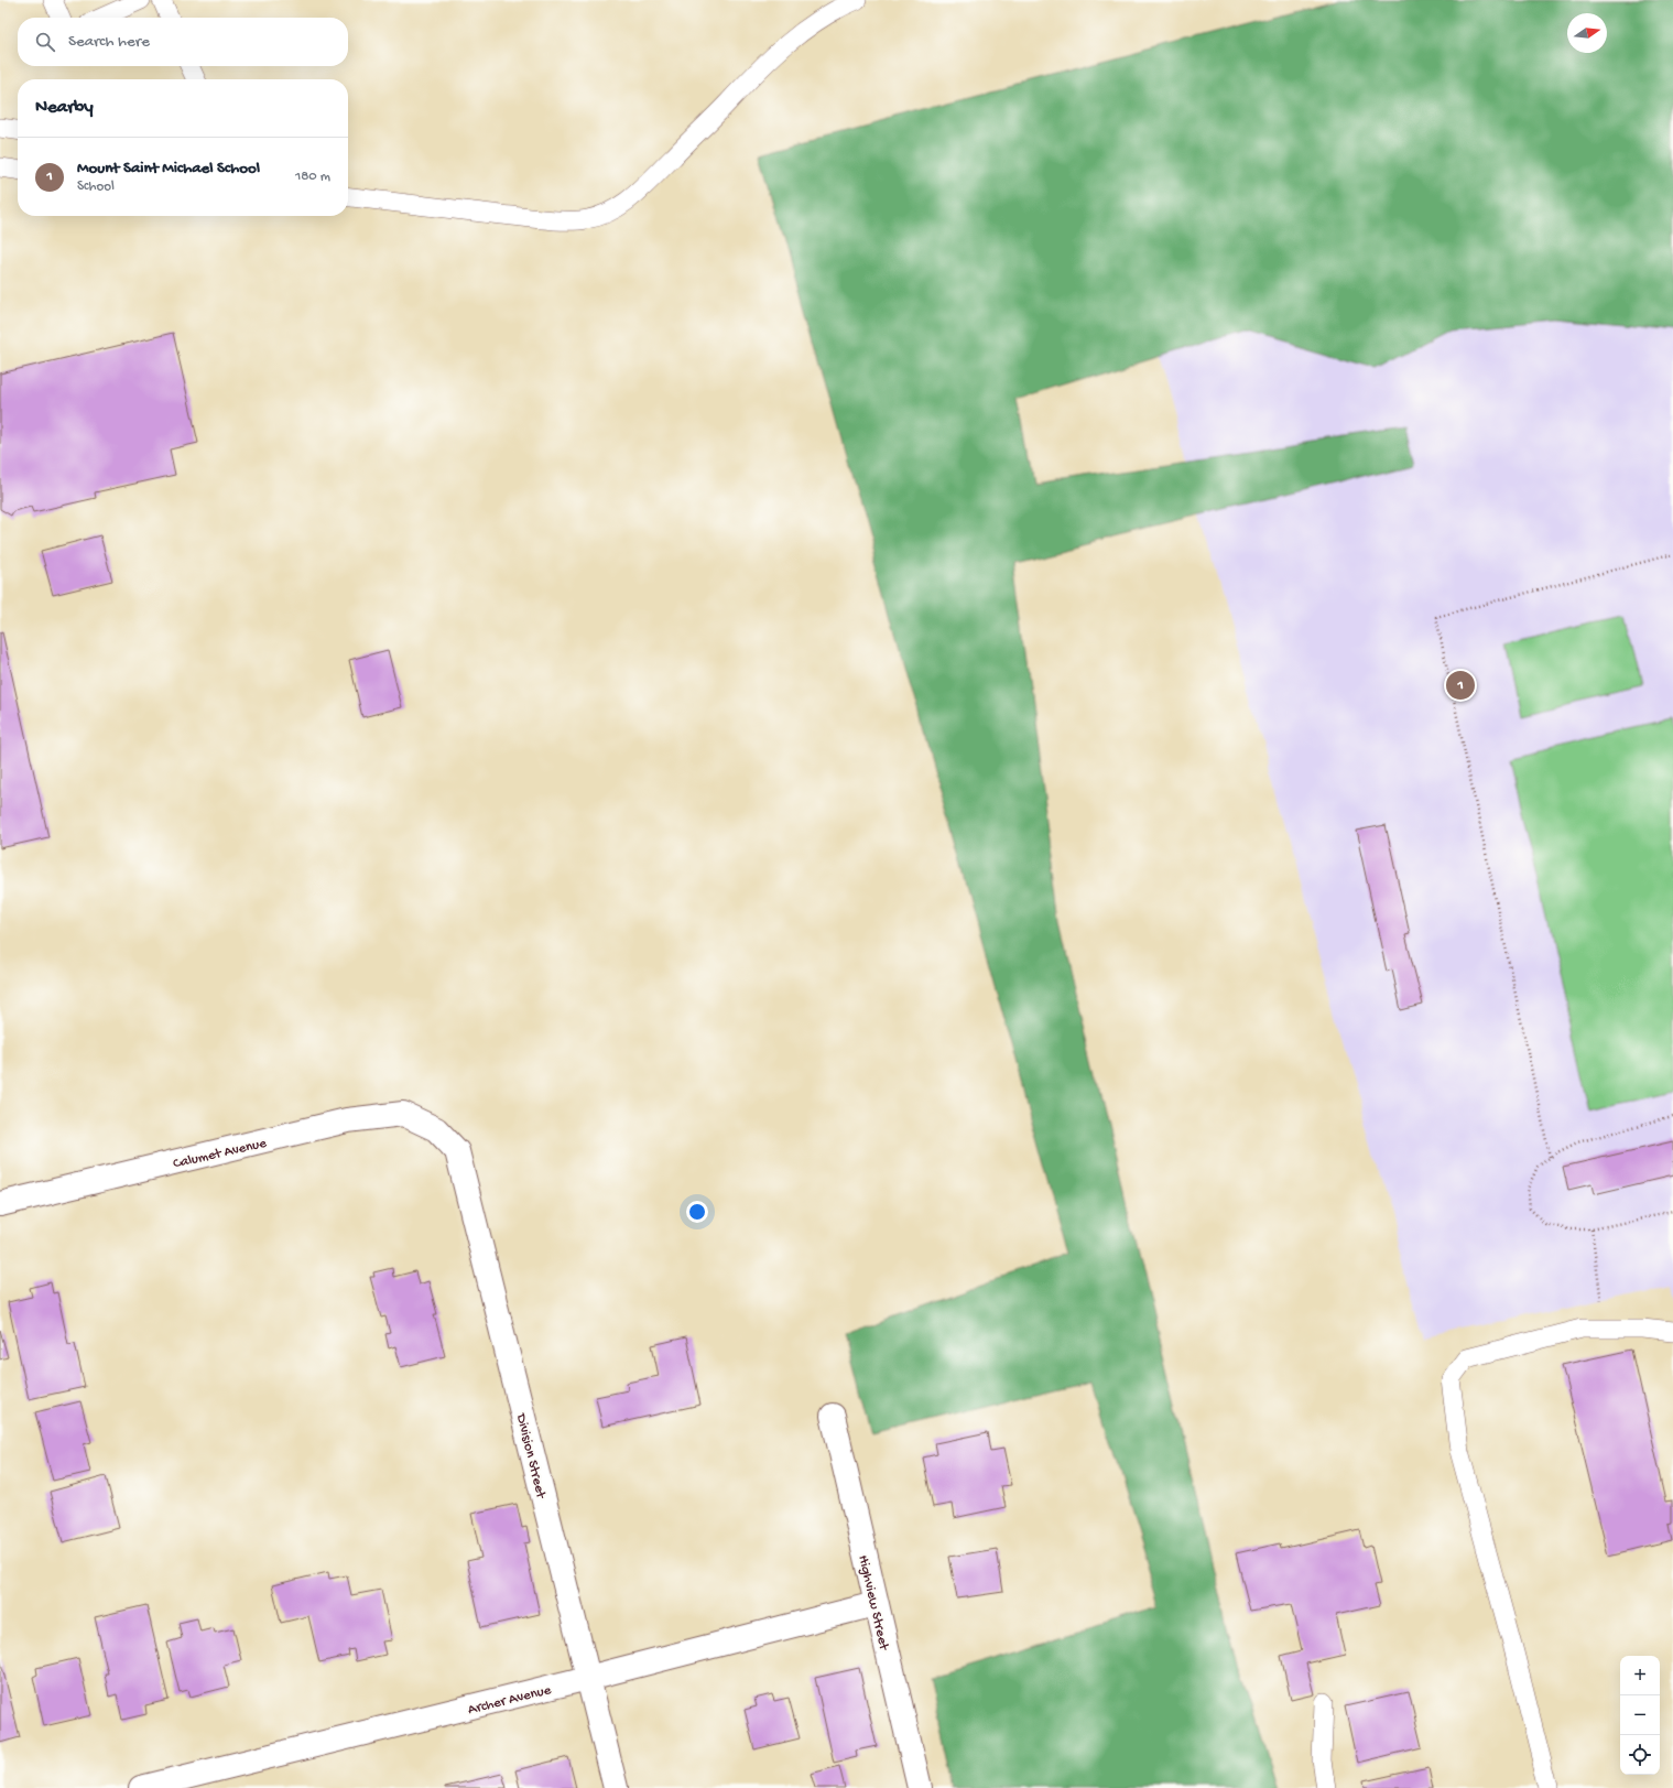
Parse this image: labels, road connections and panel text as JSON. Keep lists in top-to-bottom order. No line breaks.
{"streets":{"street":["Calumet Avenue","Division Street","Highview Street","Archer Avenue"]},"crossings":[["Calumet Avenue","Division Street"],["Division Street","Archer Avenue"],["Highview Street","Archer Avenue"]],"north":"right","page":{"search":"Search here","heading":"Nearby","list":[{"mark":"1","name":"Mount Saint Michael School","note":"School","value":"180 m"}],"pins":"1","map_buttons":["+","−"]}}
